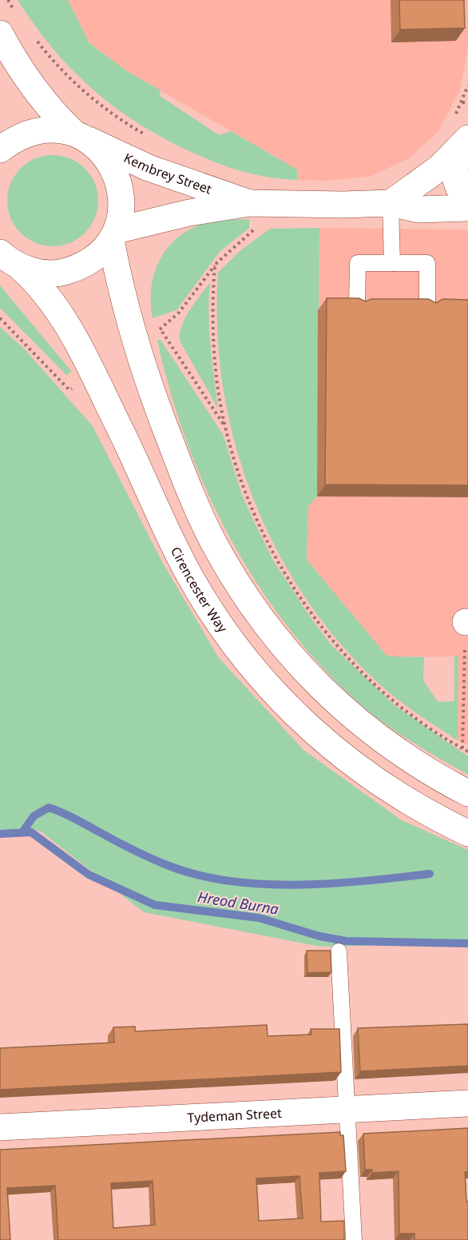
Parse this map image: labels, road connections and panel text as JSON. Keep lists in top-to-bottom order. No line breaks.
{"streets":{"main road":["Kembrey Street","Cirencester Way","Tydeman Street"]},"water":["Hreod Burna"]}
